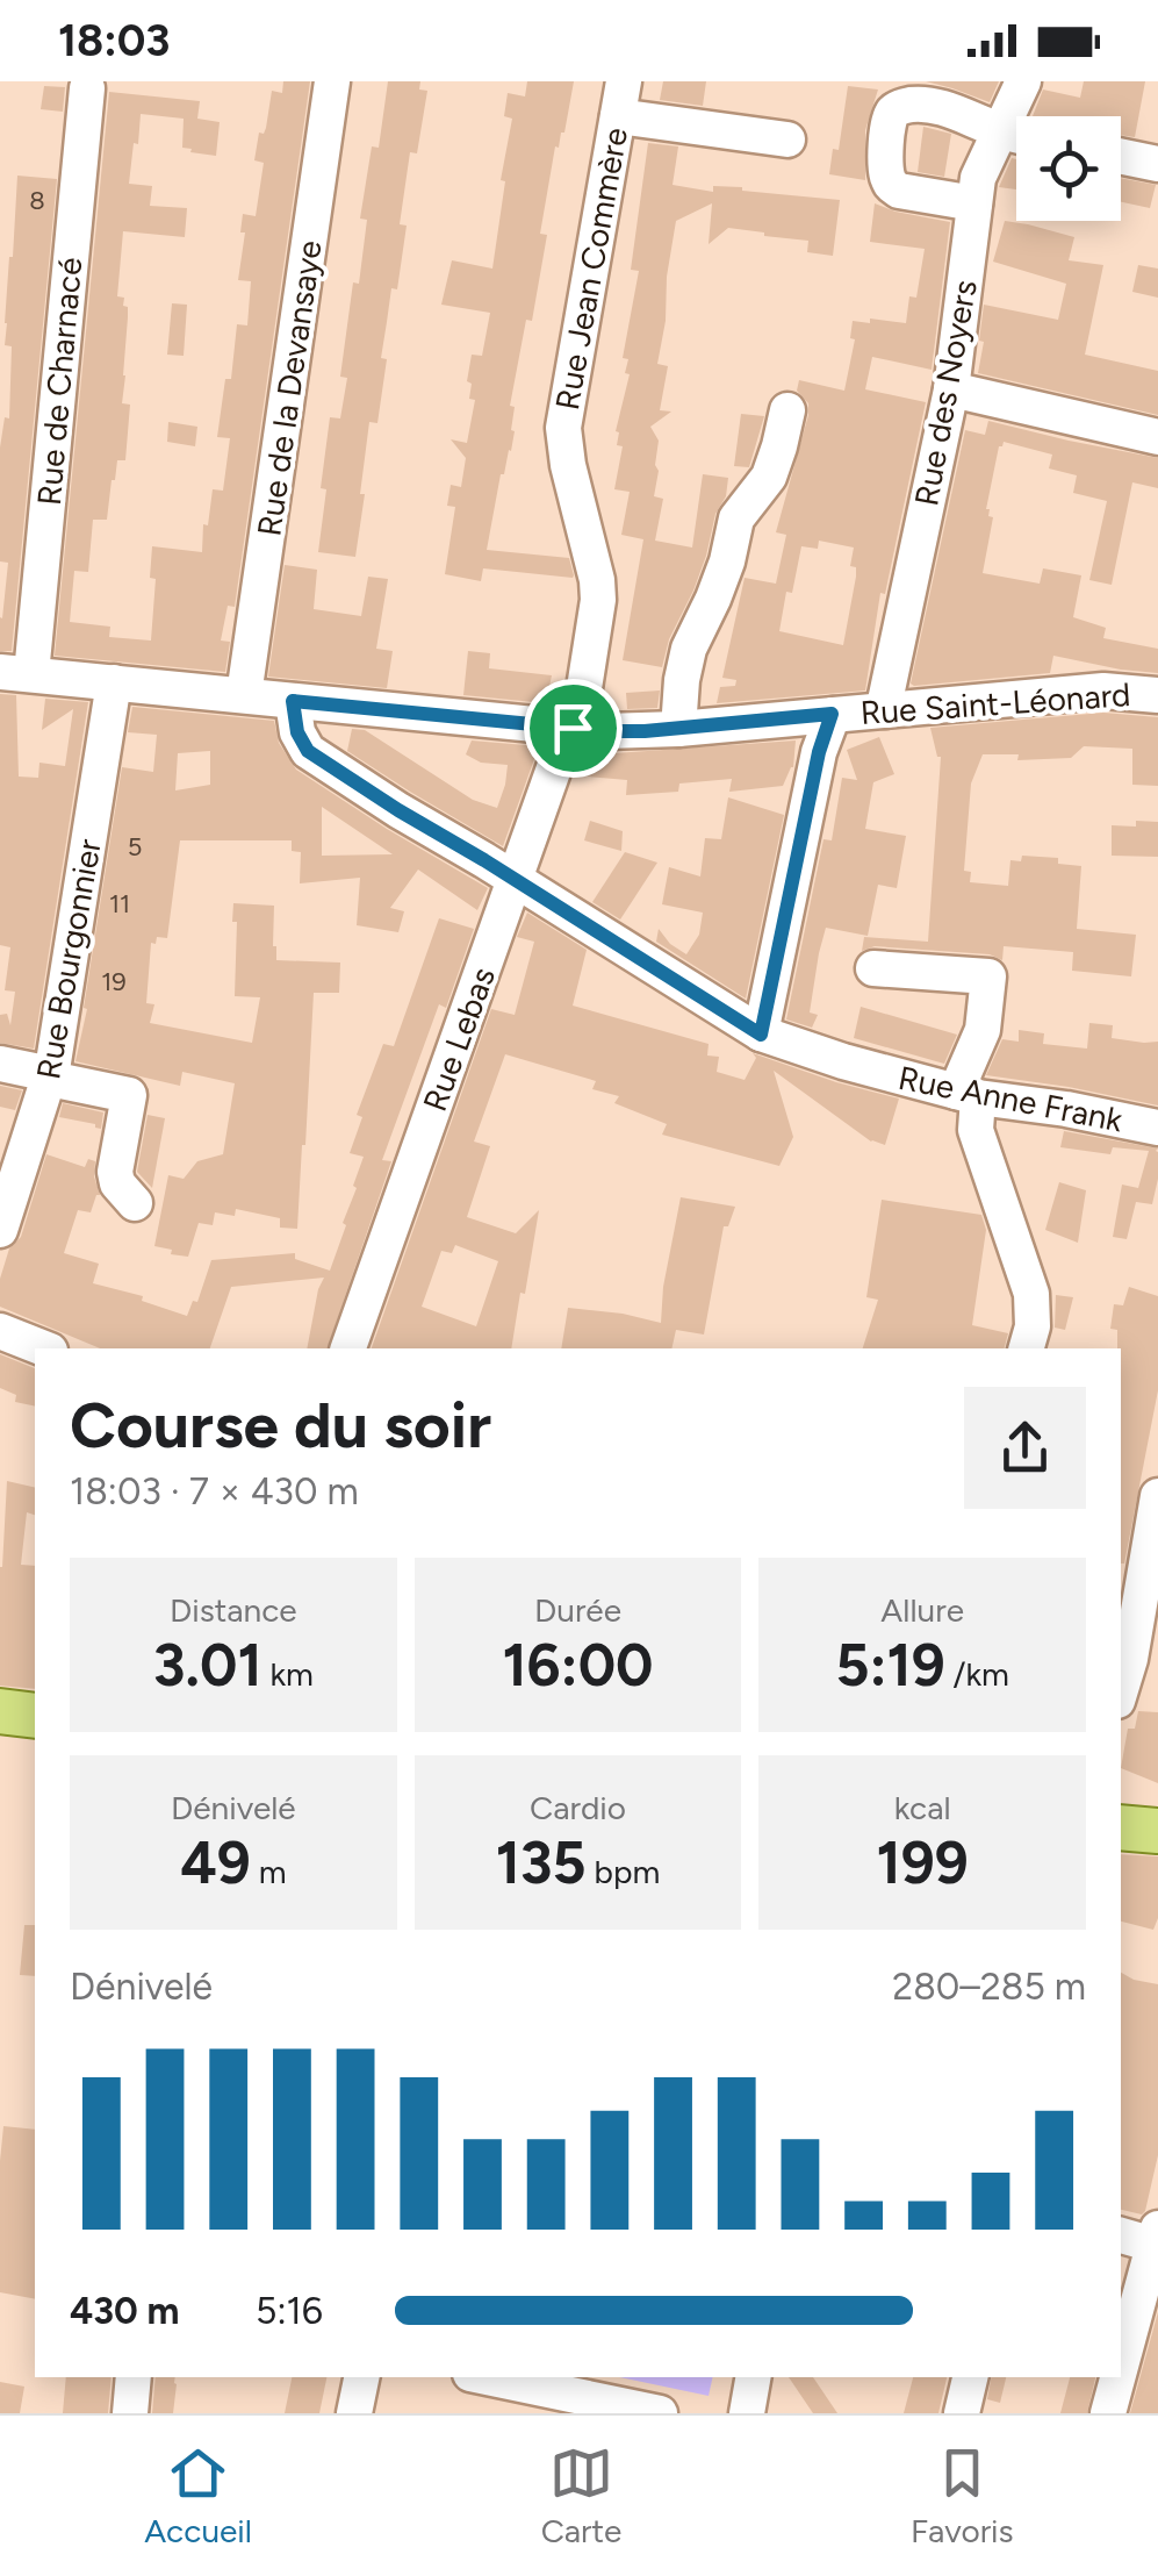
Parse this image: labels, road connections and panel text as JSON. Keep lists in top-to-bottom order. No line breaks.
{"streets":{"street":["Rue Jean Commère","Rue de Charnacé","Rue de la Devansaye","Rue des Noyers","Rue Saint-Léonard","Rue Bourgonnier","Rue Lebas","Rue Anne Frank"]},"crossings":[["Rue Jean Commère","Rue Saint-Léonard"],["Rue Jean Commère","Rue Lebas"],["Rue de Charnacé","Rue Saint-Léonard"],["Rue de la Devansaye","Rue Saint-Léonard"],["Rue des Noyers","Rue Saint-Léonard"],["Rue Saint-Léonard","Rue Bourgonnier"],["Rue Saint-Léonard","Rue Lebas"],["Rue Saint-Léonard","Rue Anne Frank"],["Rue Lebas","Rue Anne Frank"]],"house_numbers":["8","5","11","19"],"page":{"status":"18:03","heading":["Course du soir","18:03 · 7 × 430 m"],"stats":[["Distance","3.01 km"],["Durée","16:00"],["Allure","5:19 /km"],["Dénivelé","49 m"],["Cardio","135 bpm"],["kcal","199"]],"chart":["Dénivelé","280–285 m"],"list":[{"name":"430 m","note":"5:16"}],"tabs":["Accueil","Carte","Favoris"]}}
